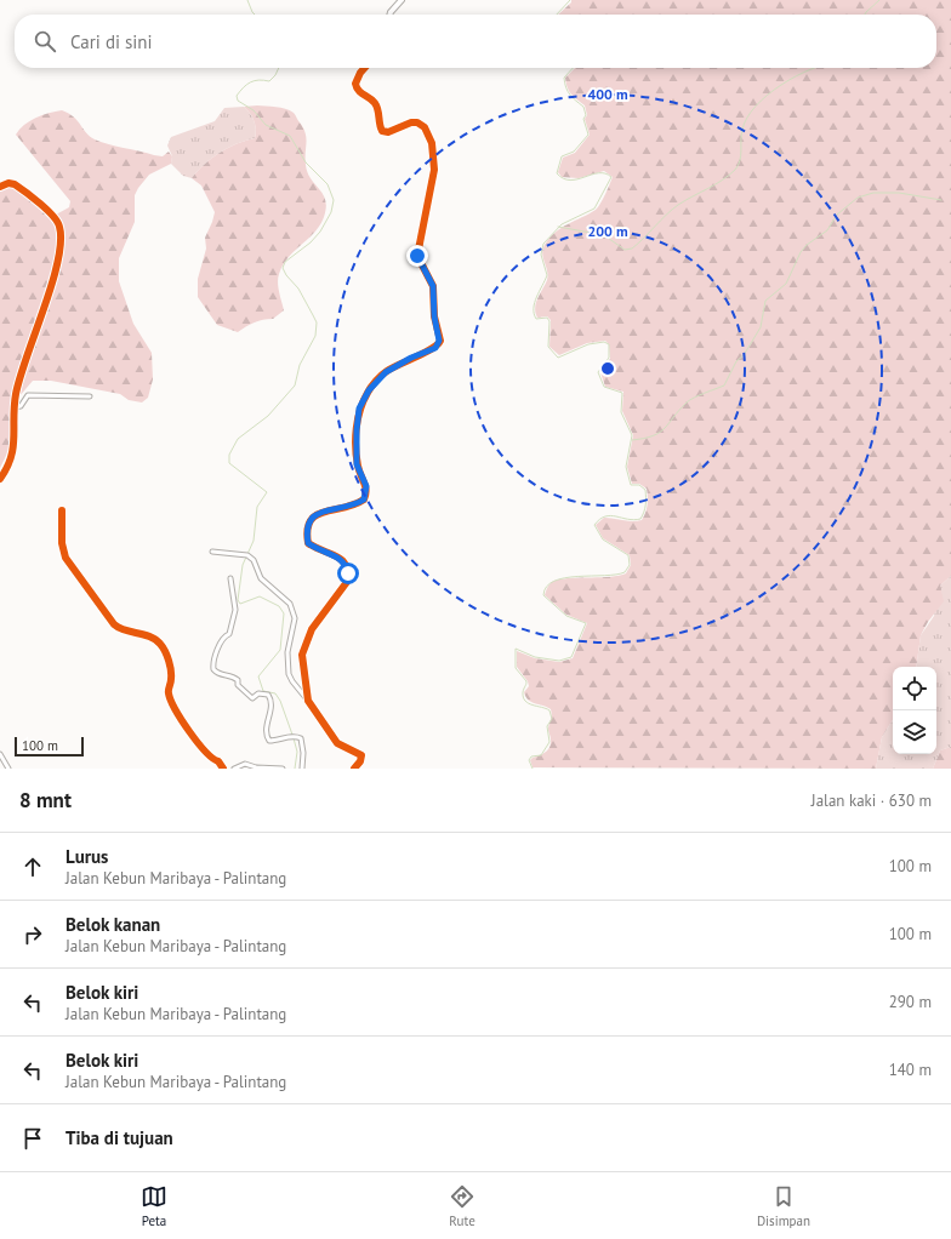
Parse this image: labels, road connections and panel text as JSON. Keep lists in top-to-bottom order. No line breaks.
{"scale_bar":"100 m","page":{"search":"Cari di sini","scale":"100 m","heading":["8 mnt","Jalan kaki · 630 m"],"list":[["Lurus","Jalan Kebun Maribaya - Palintang","100 m"],["Belok kanan","Jalan Kebun Maribaya - Palintang","100 m"],["Belok kiri","Jalan Kebun Maribaya - Palintang","290 m"],["Belok kiri","Jalan Kebun Maribaya - Palintang","140 m"],"Tiba di tujuan"],"nav":["Peta","Rute","Disimpan"]},"rings":["400 m","200 m"]}
